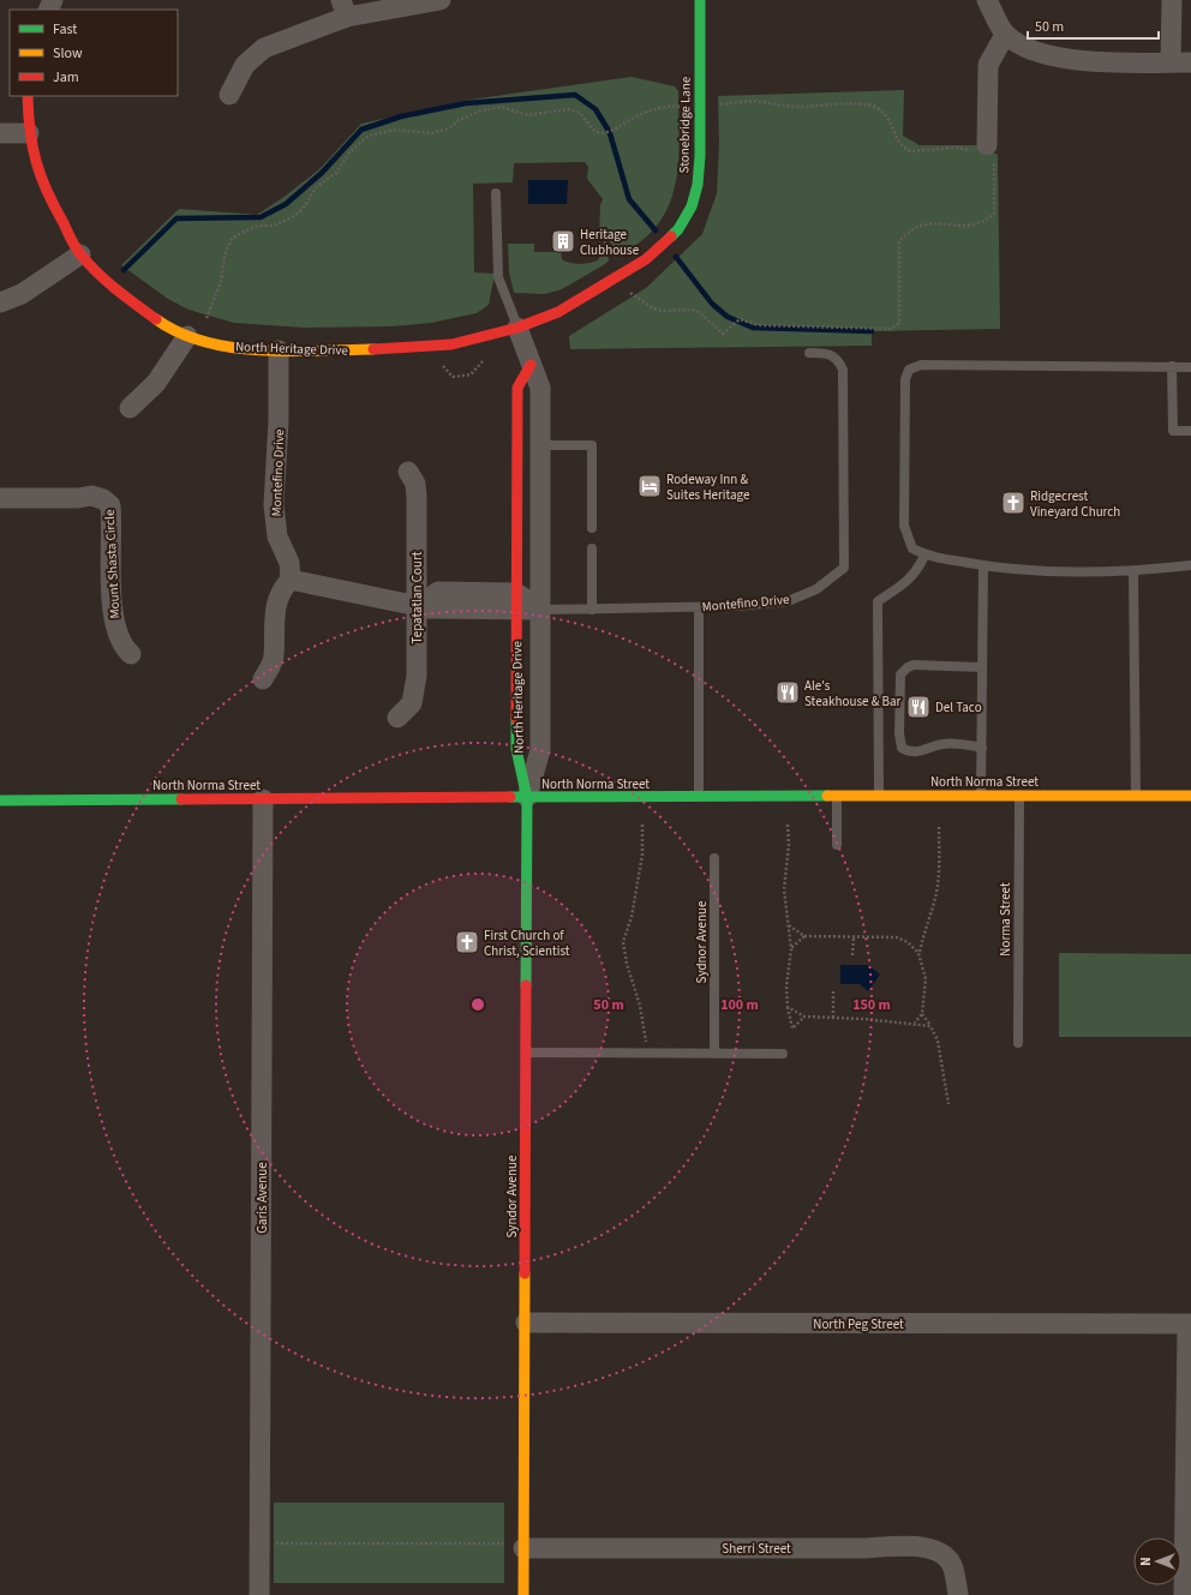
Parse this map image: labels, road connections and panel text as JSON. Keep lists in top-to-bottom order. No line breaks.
{"streets":{"street":["Stonebridge Lane","North Heritage Drive","Montefino Drive","Mount Shasta Circle","Tepatatlan Court","North Norma Street","Syndor Avenue","Garis Avenue","North Peg Street","Sherri Street"],"lane":["Norma Street","Sydnor Avenue"]},"crossings":[["Stonebridge Lane","North Heritage Drive"],["North Heritage Drive","Montefino Drive"],["North Heritage Drive","North Norma Street"],["North Heritage Drive","Syndor Avenue"],["North Norma Street","Norma Street"],["North Norma Street","Syndor Avenue"],["North Norma Street","Garis Avenue"],["Syndor Avenue","North Peg Street"],["Syndor Avenue","Sherri Street"]],"places":{"building":["Heritage Clubhouse"],"hotel":["Rodeway Inn & Suites Heritage"],"church":["Ridgecrest Vineyard Church","First Church of Christ, Scientist"],"restaurant":["Ale's Steakhouse & Bar","Del Taco"]},"legend":["Fast","Slow","Jam"],"scale_bar":"50 m","north":"left","rings":["50 m","100 m","150 m"]}
